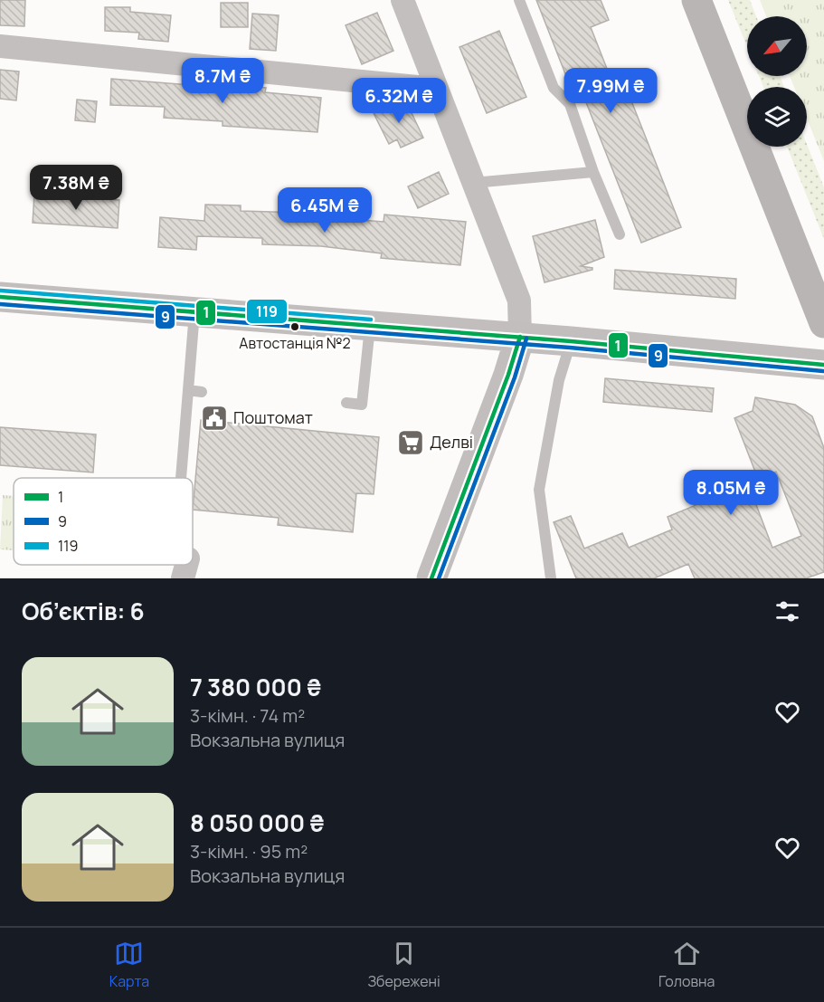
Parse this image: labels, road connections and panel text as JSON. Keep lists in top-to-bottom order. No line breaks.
{"places":{"other":["Автостанція №2"],"public building":["Поштомат"],"supermarket":["Делві"]},"lines":["transit line 119","transit line 1","transit line 9"],"legend":["1","9","119"],"north":"bottom left","page":{"price":["8.7M ₴","7.99M ₴","6.32M ₴","7.38M ₴","6.45M ₴","8.05M ₴"],"heading":"Об’єктів: 6","list":[{"name":"7 380 000 ₴","note":"3-кімн. · 74 m² · Вокзальна вулиця"},{"name":"8 050 000 ₴","note":"3-кімн. · 95 m² · Вокзальна вулиця"}],"tabs":["Карта","Збережені","Головна"]}}
